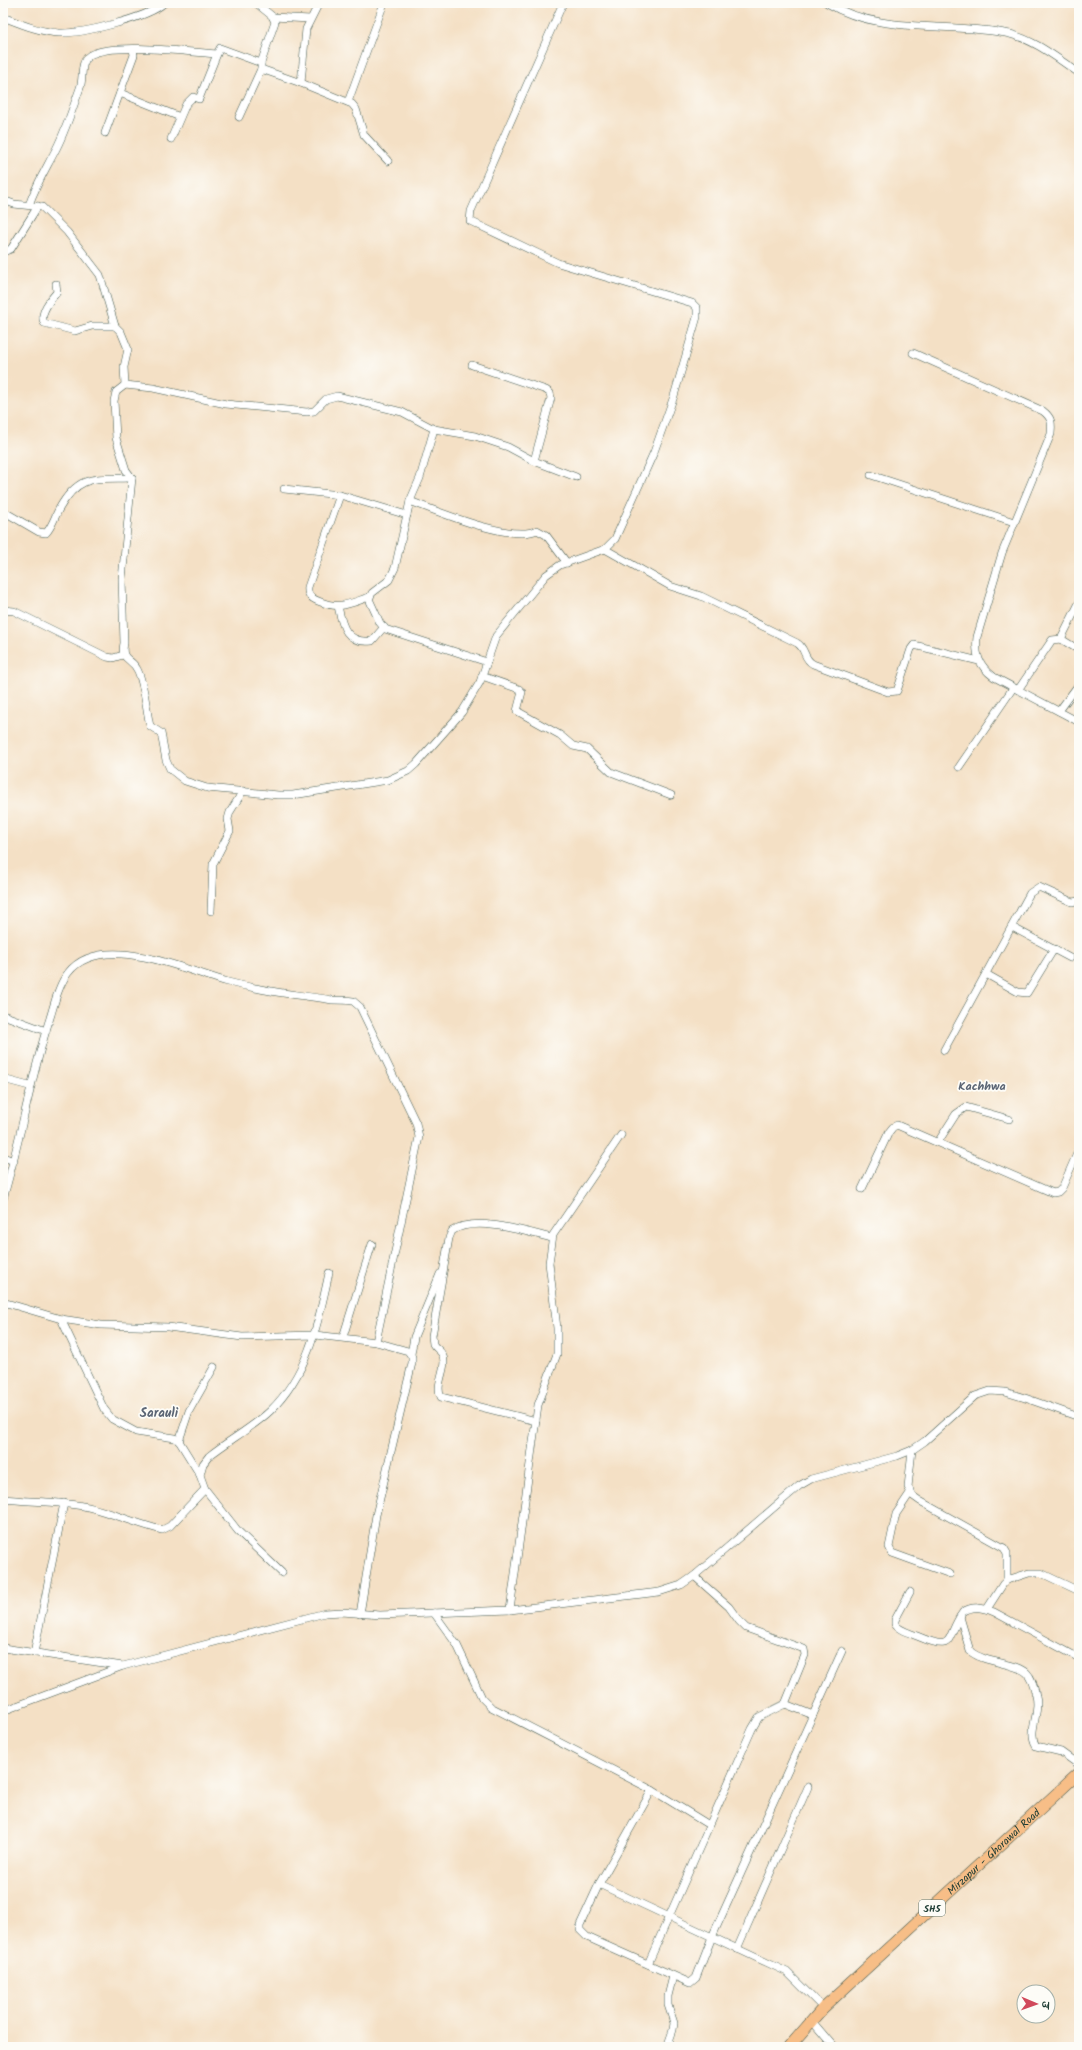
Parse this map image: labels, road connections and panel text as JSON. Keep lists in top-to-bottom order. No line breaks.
{"streets":{"main road":["Mirzapur - Ghorawal Road","SH5"]},"districts":["Kachhwa","Sarauli"],"north":"right"}
